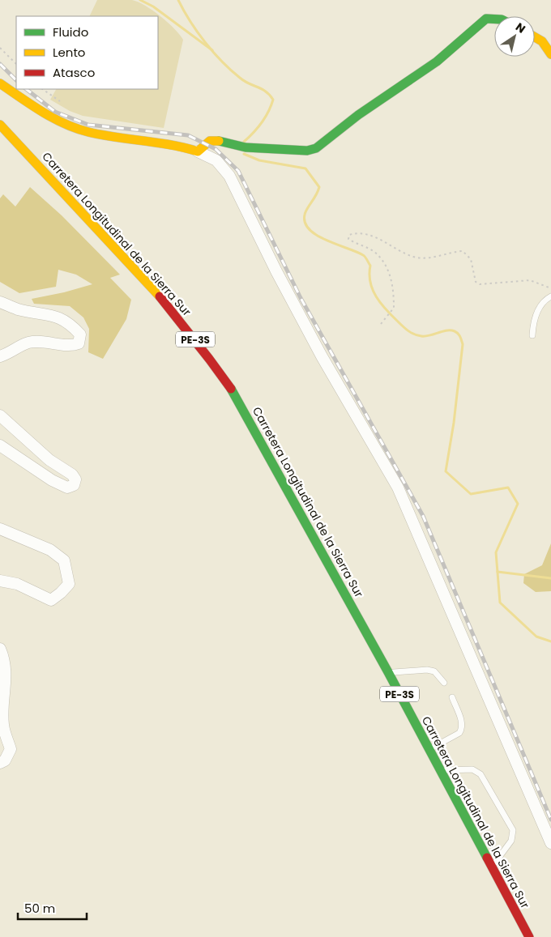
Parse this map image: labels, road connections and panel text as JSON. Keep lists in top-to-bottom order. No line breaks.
{"streets":{"main road":["Carretera Longitudinal de la Sierra Sur","PE-3S"]},"legend":["Fluido","Lento","Atasco"],"scale_bar":"50 m","north":"top right"}
